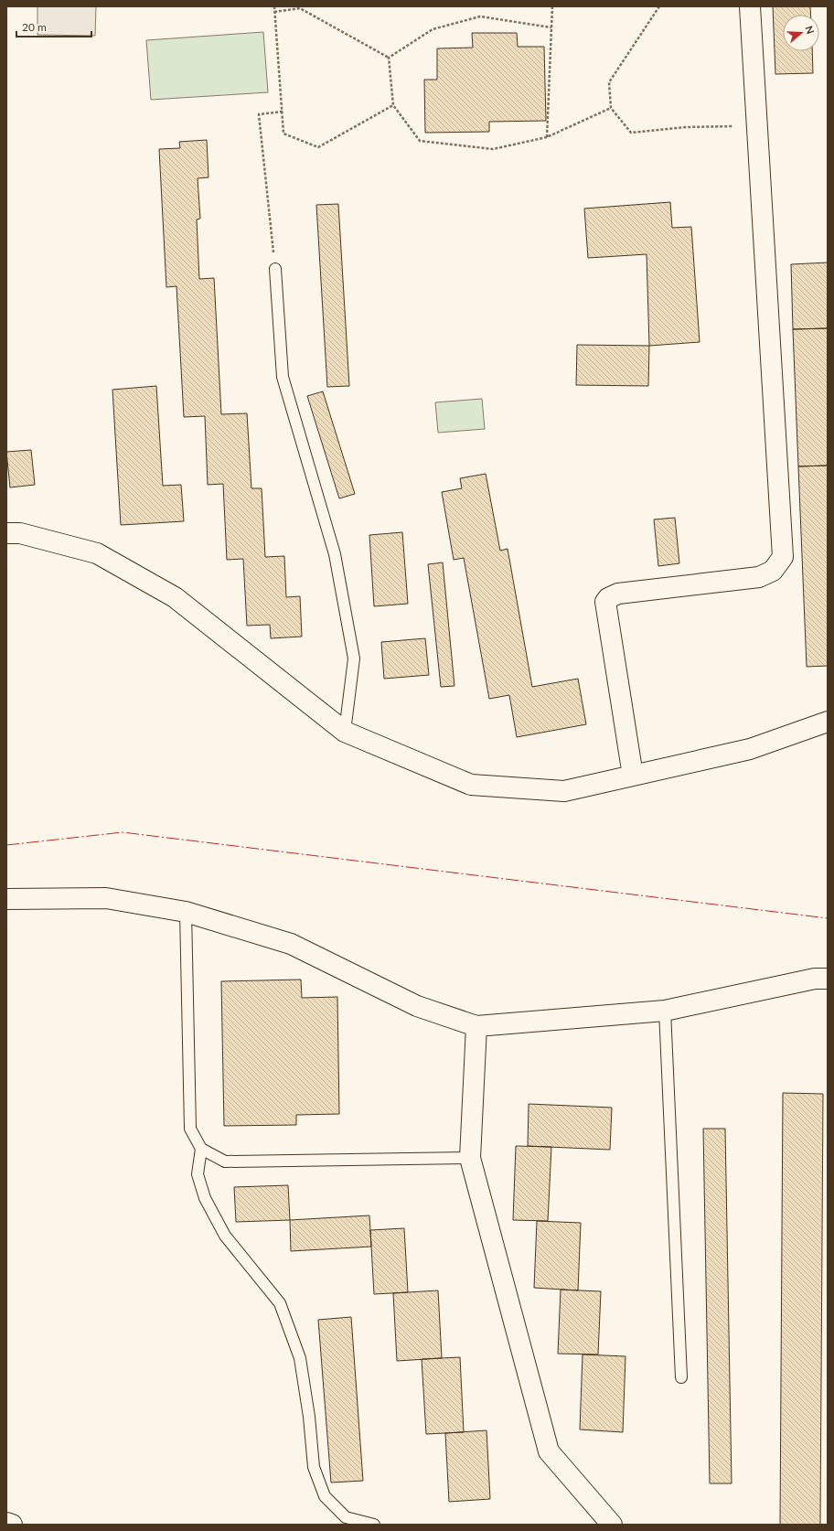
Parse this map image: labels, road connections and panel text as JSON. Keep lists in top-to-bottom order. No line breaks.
{"scale_bar":"20 m","north":"right"}
